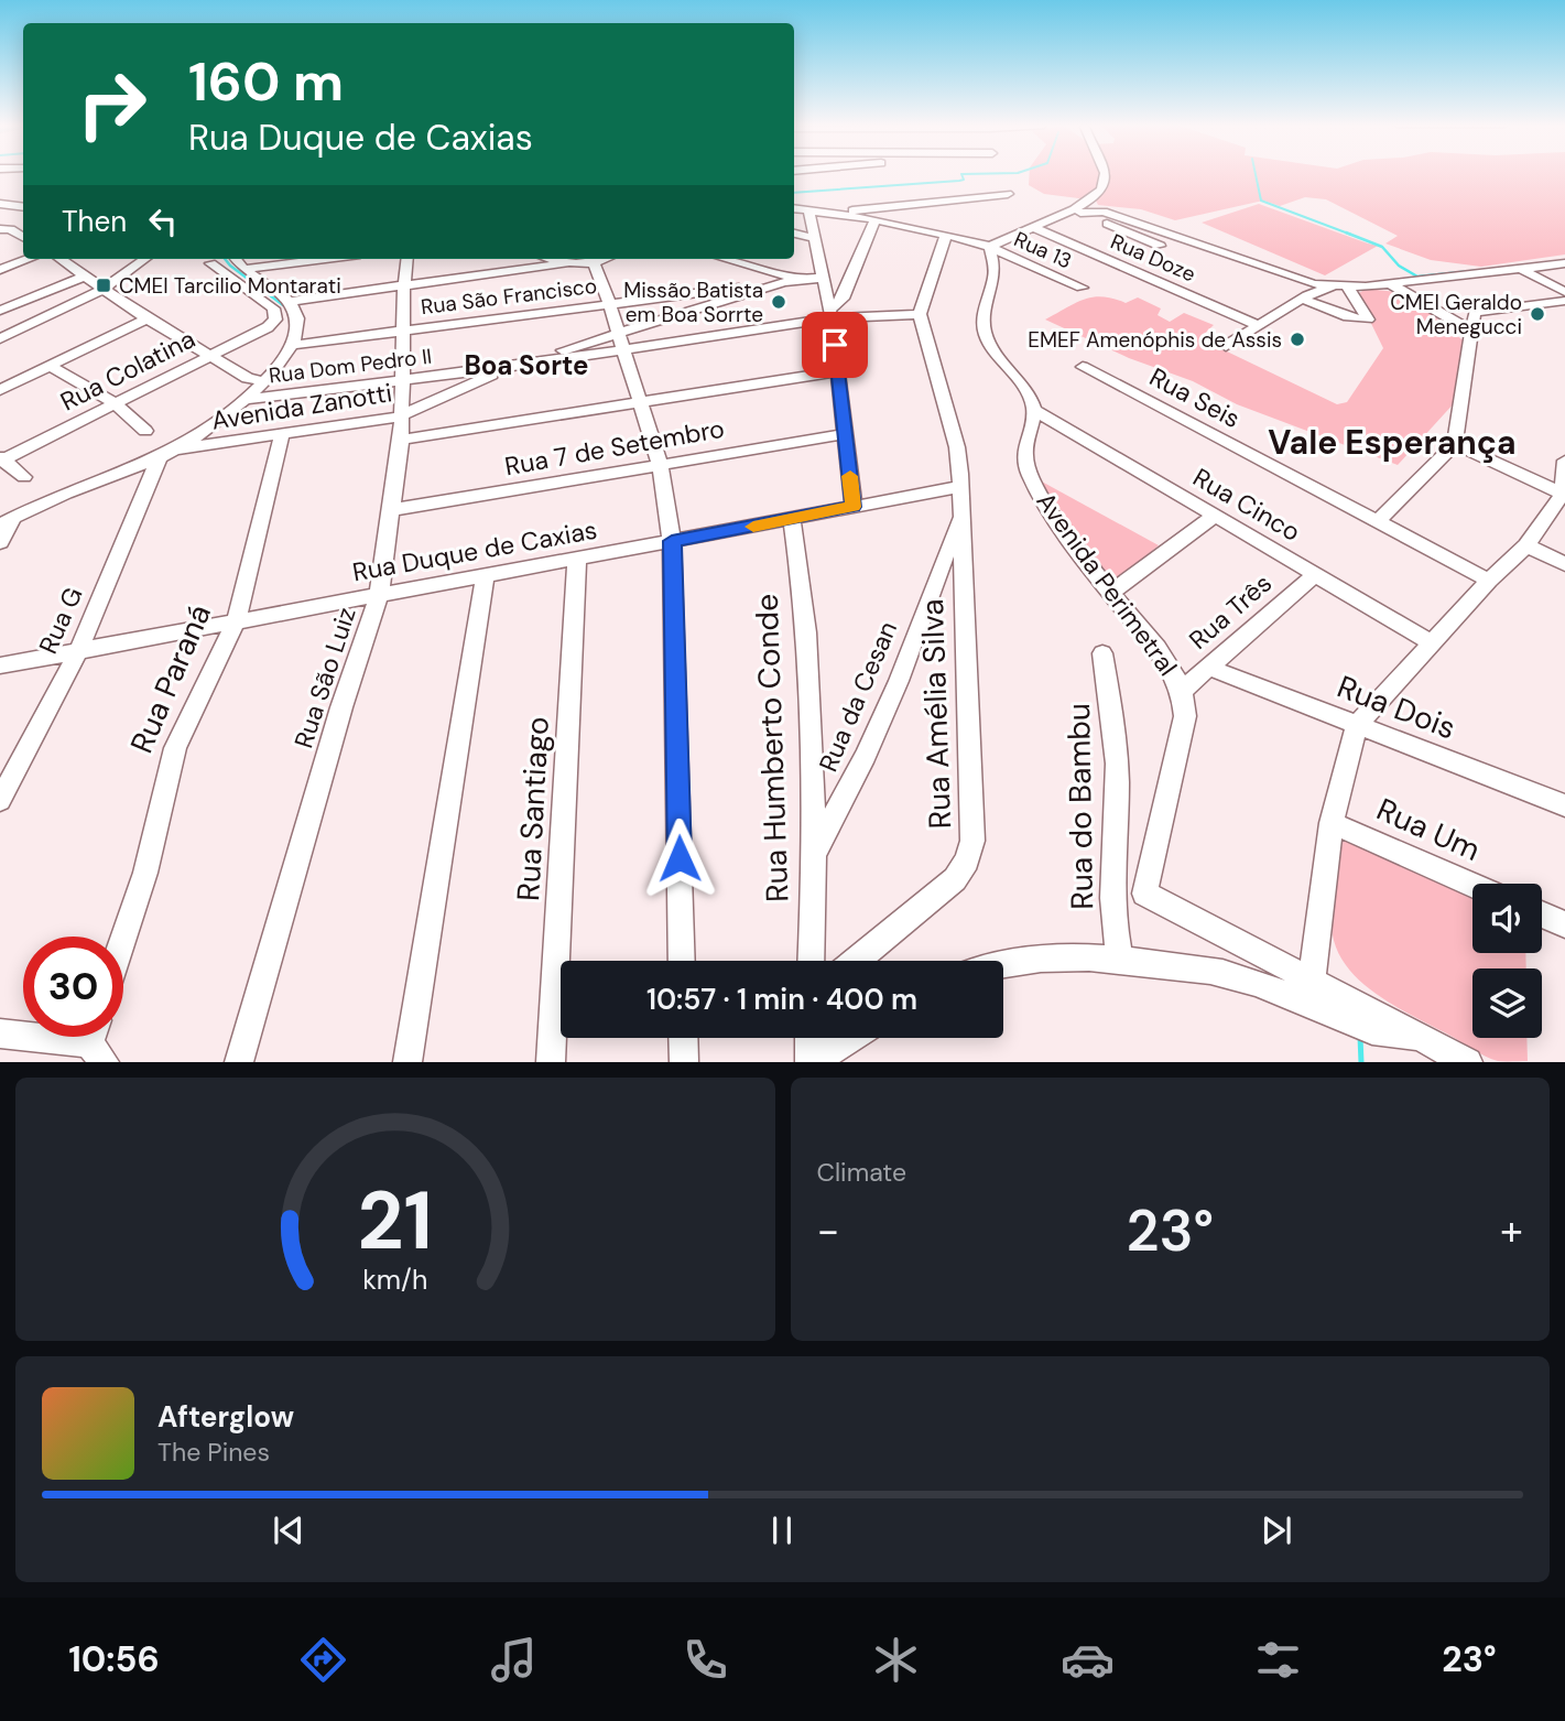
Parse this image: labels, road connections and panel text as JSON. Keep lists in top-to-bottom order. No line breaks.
{"streets":{"street":["Rua 13","Rua Doze","Rua São Francisco","Rua Dom Pedro II","Rua Colatina","Rua Seis","Avenida Zanotti","Rua 7 de Setembro","Rua Cinco","Rua Duque de Caxias","Avenida Perimetral","Rua Três","Rua G","Rua São Luiz","Rua Paraná","Rua da Cesan","Rua Dois","Rua Amélia Silva","Rua Humberto Conde","Rua do Bambu","Rua Santiago","Rua Um"]},"crossings":[["Rua São Francisco","Avenida Zanotti"],["Rua São Francisco","Rua São Luiz"],["Rua Dom Pedro II","Avenida Zanotti"],["Rua Dom Pedro II","Rua São Luiz"],["Rua Dom Pedro II","Rua Amélia Silva"],["Avenida Zanotti","Rua G"],["Avenida Zanotti","Rua São Luiz"],["Avenida Zanotti","Rua Paraná"],["Rua 7 de Setembro","Rua São Luiz"],["Rua Cinco","Avenida Perimetral"],["Rua Cinco","Rua Três"],["Rua Duque de Caxias","Rua G"],["Rua Duque de Caxias","Rua São Luiz"],["Rua Duque de Caxias","Rua Paraná"],["Rua Duque de Caxias","Rua Amélia Silva"],["Rua Duque de Caxias","Rua Humberto Conde"],["Rua Duque de Caxias","Rua Santiago"],["Avenida Perimetral","Rua Três"],["Rua Três","Rua Dois"],["Rua da Cesan","Rua Amélia Silva"],["Rua da Cesan","Rua Humberto Conde"]],"districts":["Boa Sorte","Vale Esperança"],"places":{"transit":["CMEI Tarcilio Montarati"],"other":["Missão Batista em Boa Sorrte","CMEI Geraldo Menegucci","EMEF Amenóphis de Assis"]},"page":{"turn":["160 m","Rua Duque de Caxias"],"then":"Then","limit":"30","trip":"10:57 · 1 min · 400 m","tile":"Climate","heat":["−","23°","+"],"song":["Afterglow","The Pines"],"tabs":["10:56","23°"],"gauge":["21","km/h"]}}
